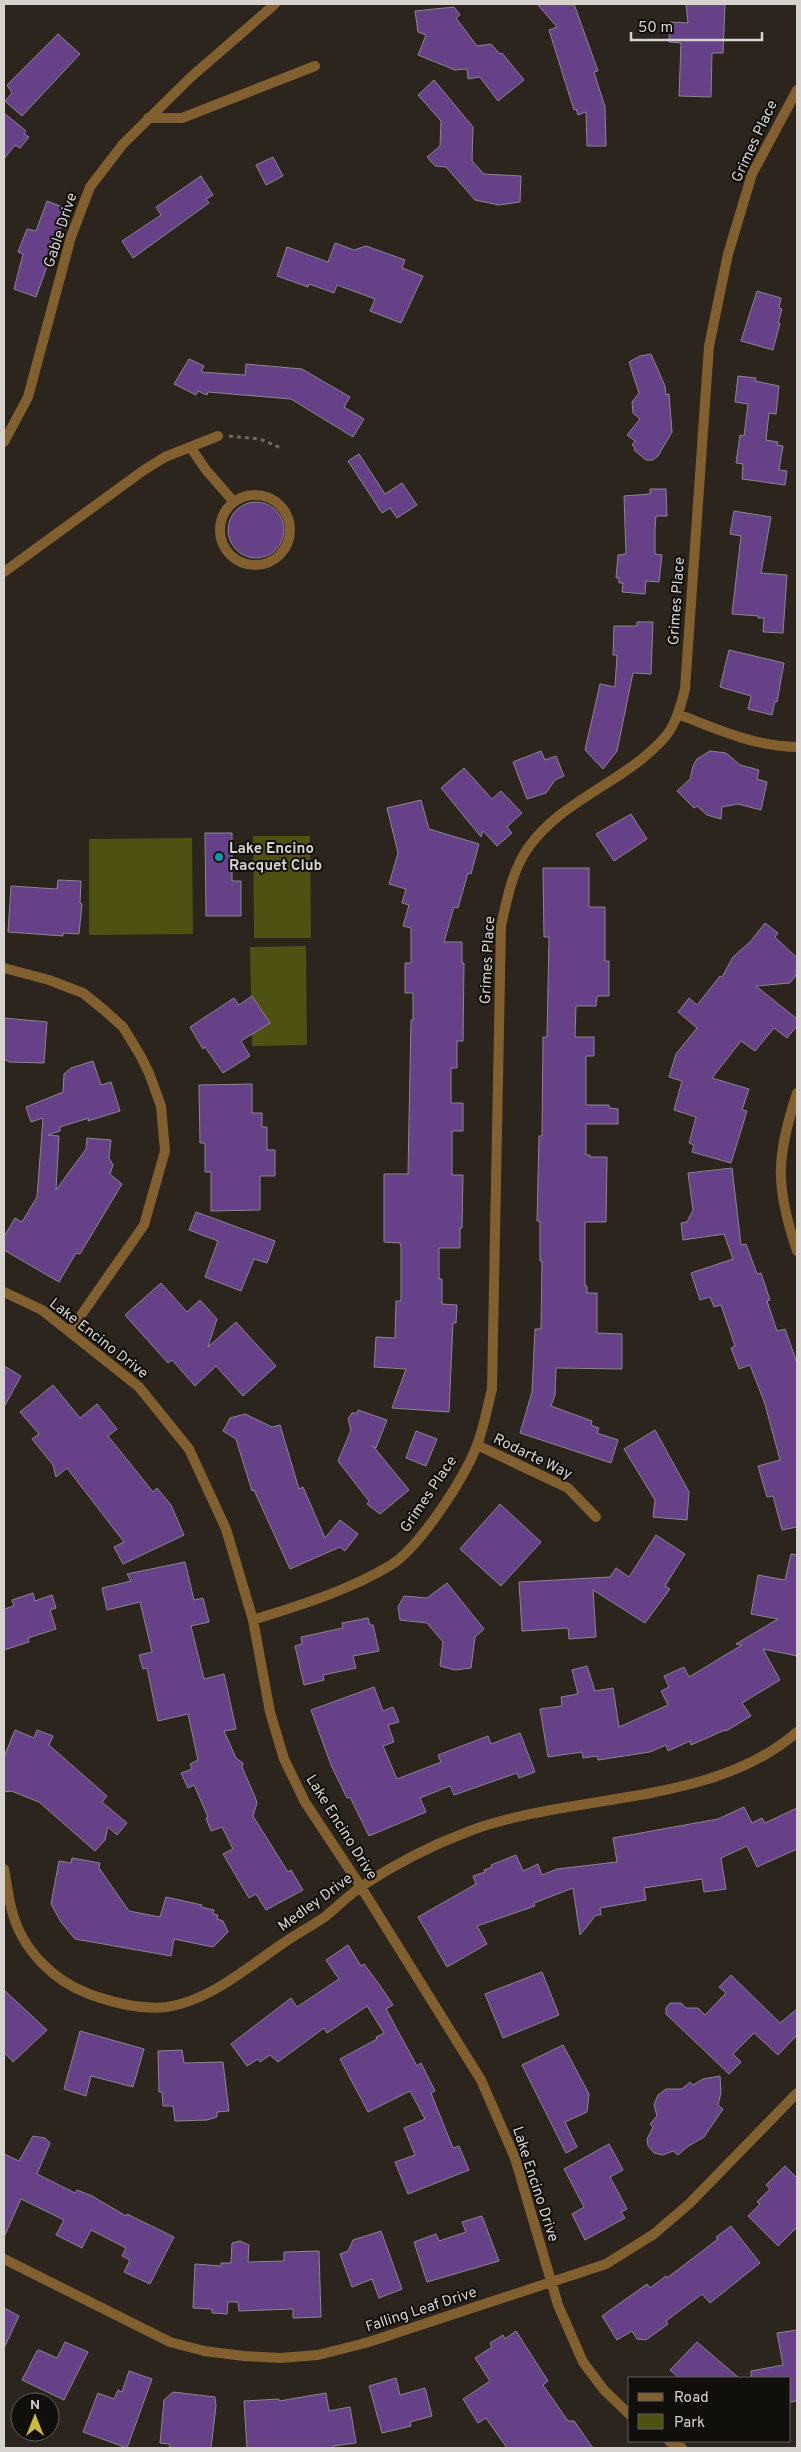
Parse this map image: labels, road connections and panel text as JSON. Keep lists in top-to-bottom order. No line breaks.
{"streets":{"street":["Grimes Place","Gable Drive","Lake Encino Drive","Rodarte Way","Medley Drive","Falling Leaf Drive"]},"crossings":[["Grimes Place","Lake Encino Drive"],["Grimes Place","Rodarte Way"],["Lake Encino Drive","Medley Drive"],["Lake Encino Drive","Falling Leaf Drive"]],"places":["Lake Encino Racquet Club"],"legend":["Road","Park"],"scale_bar":"50 m","north":"top"}
